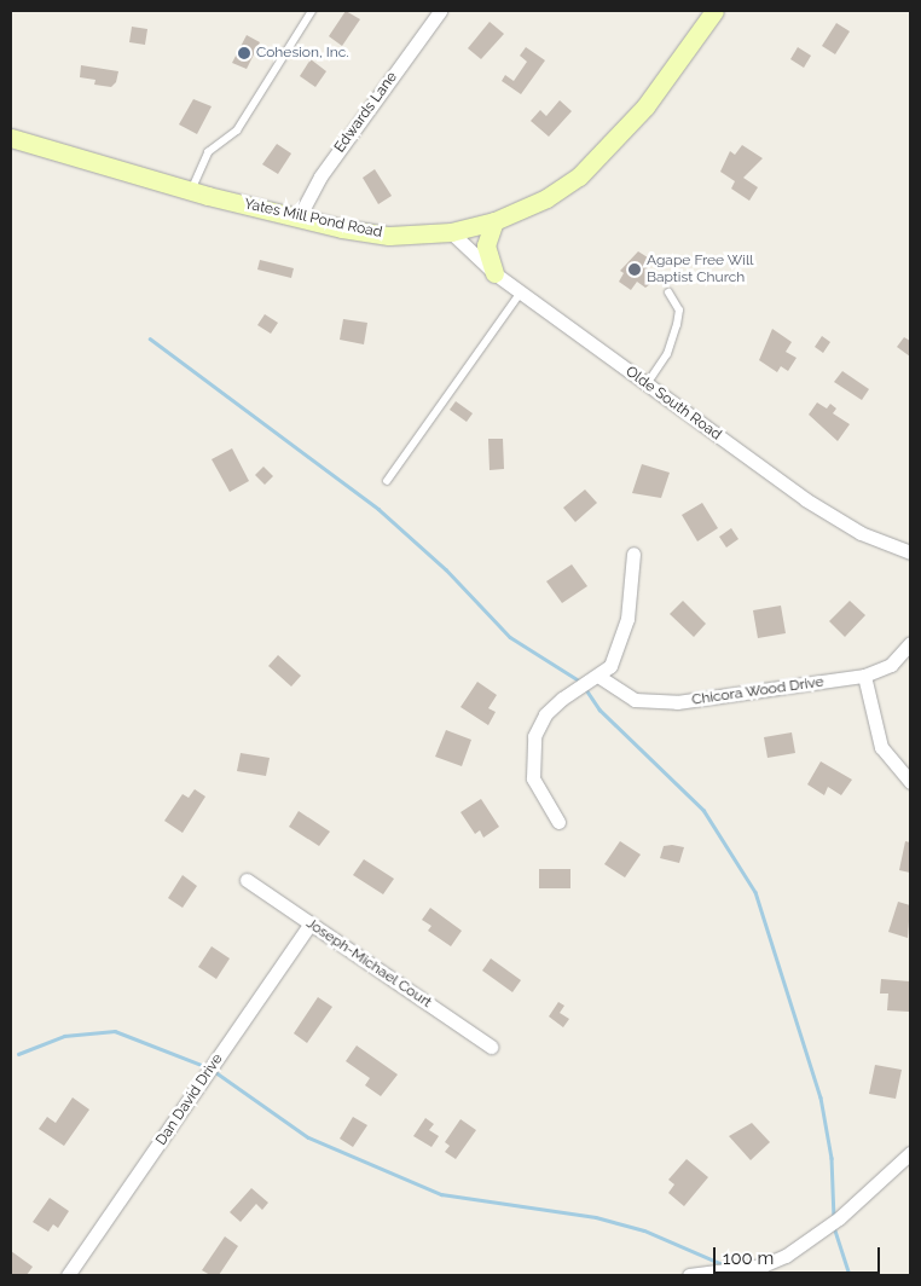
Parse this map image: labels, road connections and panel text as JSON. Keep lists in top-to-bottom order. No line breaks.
{"streets":{"street":["Edwards Lane","Yates Mill Pond Road","Olde South Road","Chicora Wood Drive","Joseph-Michael Court","Dan David Drive"]},"crossings":[["Edwards Lane","Yates Mill Pond Road"],["Yates Mill Pond Road","Olde South Road"],["Joseph-Michael Court","Dan David Drive"]],"places":["Cohesion, Inc.","Agape Free Will Baptist Church"],"scale_bar":"100 m"}
